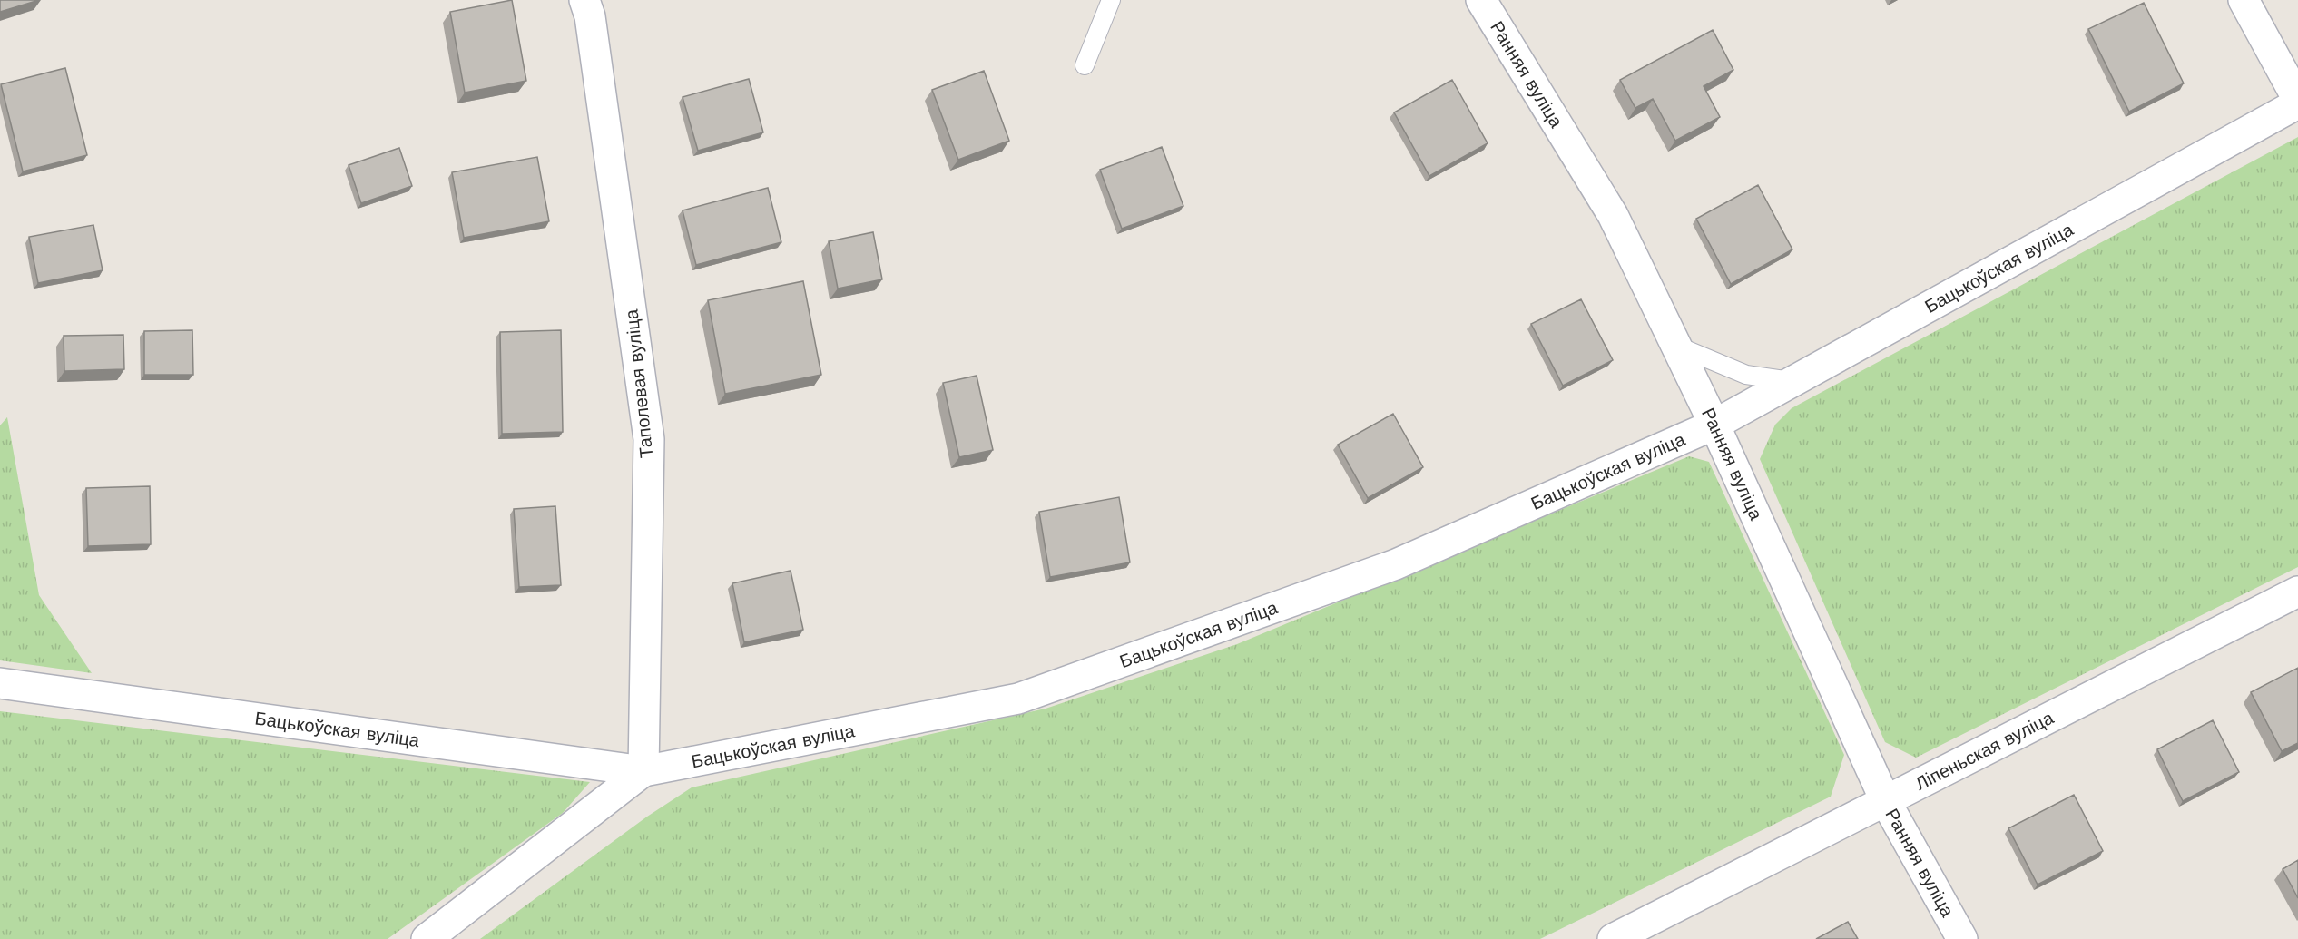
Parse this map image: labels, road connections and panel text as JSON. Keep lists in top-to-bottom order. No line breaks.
{"streets":{"street":["Ранняя вуліца","Бацькоўская вуліца","Таполевая вуліца","Ліпеньская вуліца"]},"crossings":[["Ранняя вуліца","Бацькоўская вуліца"],["Ранняя вуліца","Ліпеньская вуліца"],["Бацькоўская вуліца","Таполевая вуліца"]]}
